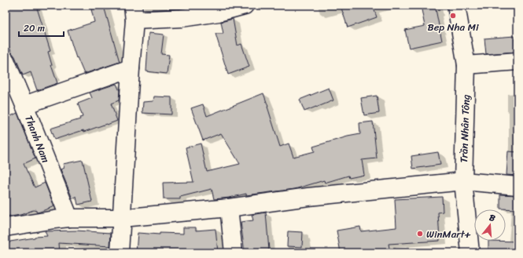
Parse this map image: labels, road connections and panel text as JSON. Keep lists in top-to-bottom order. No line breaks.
{"streets":{"street":["Trần Nhân Tông","Thanh Nam"]},"places":["Bep Nha Mi","WinMart+"],"scale_bar":"20 m","north":"top"}
